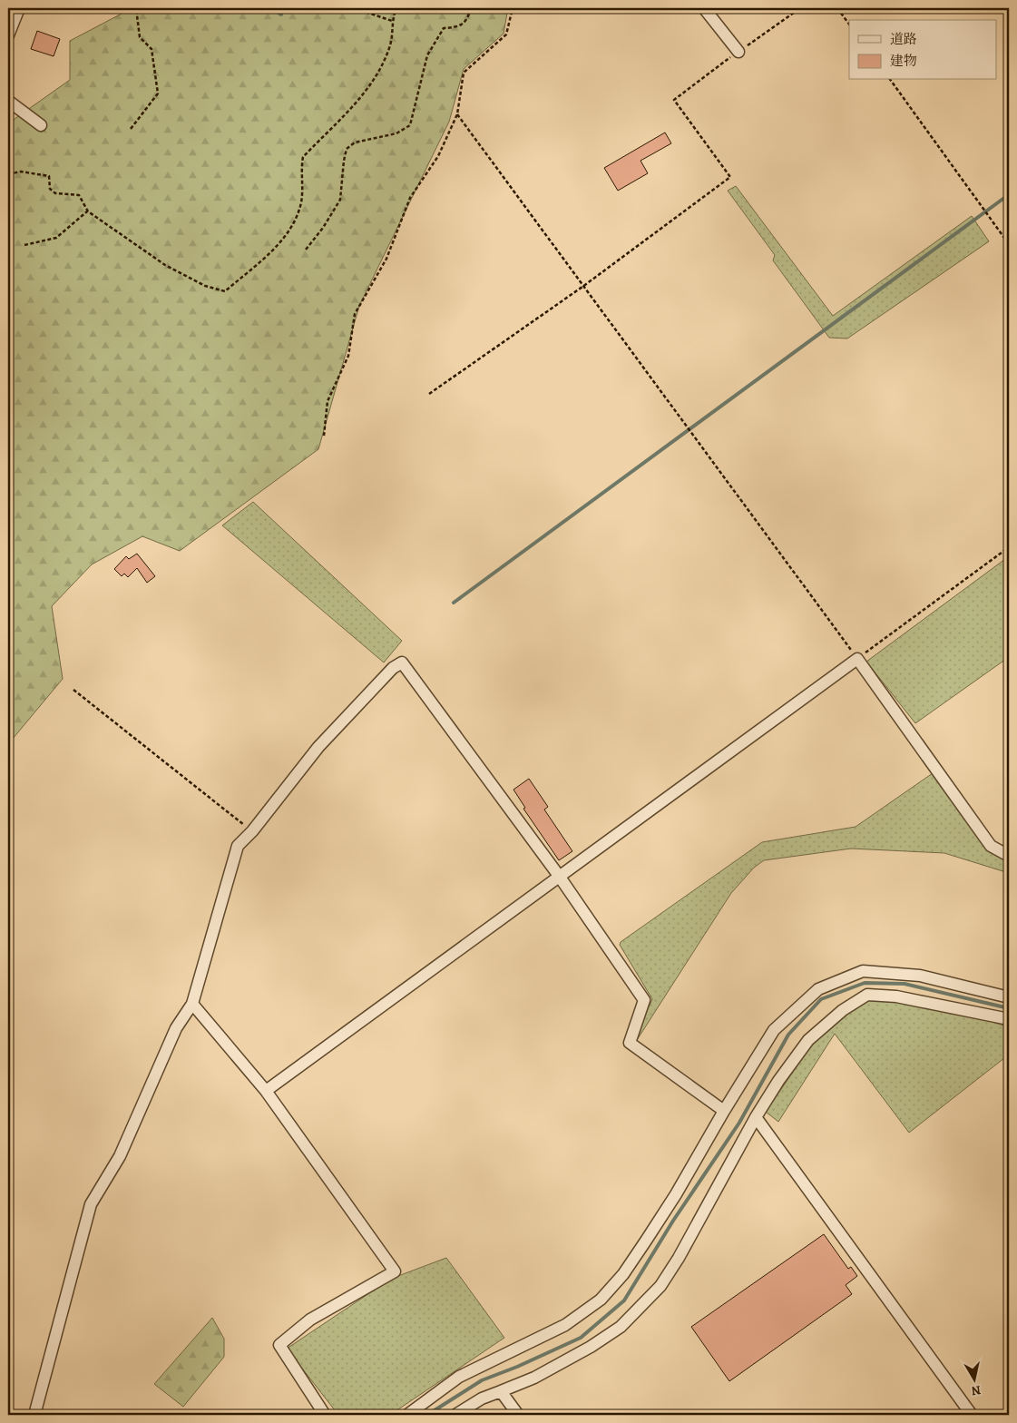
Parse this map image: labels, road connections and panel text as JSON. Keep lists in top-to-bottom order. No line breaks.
{"legend":["道路","建物"],"north":"bottom"}
